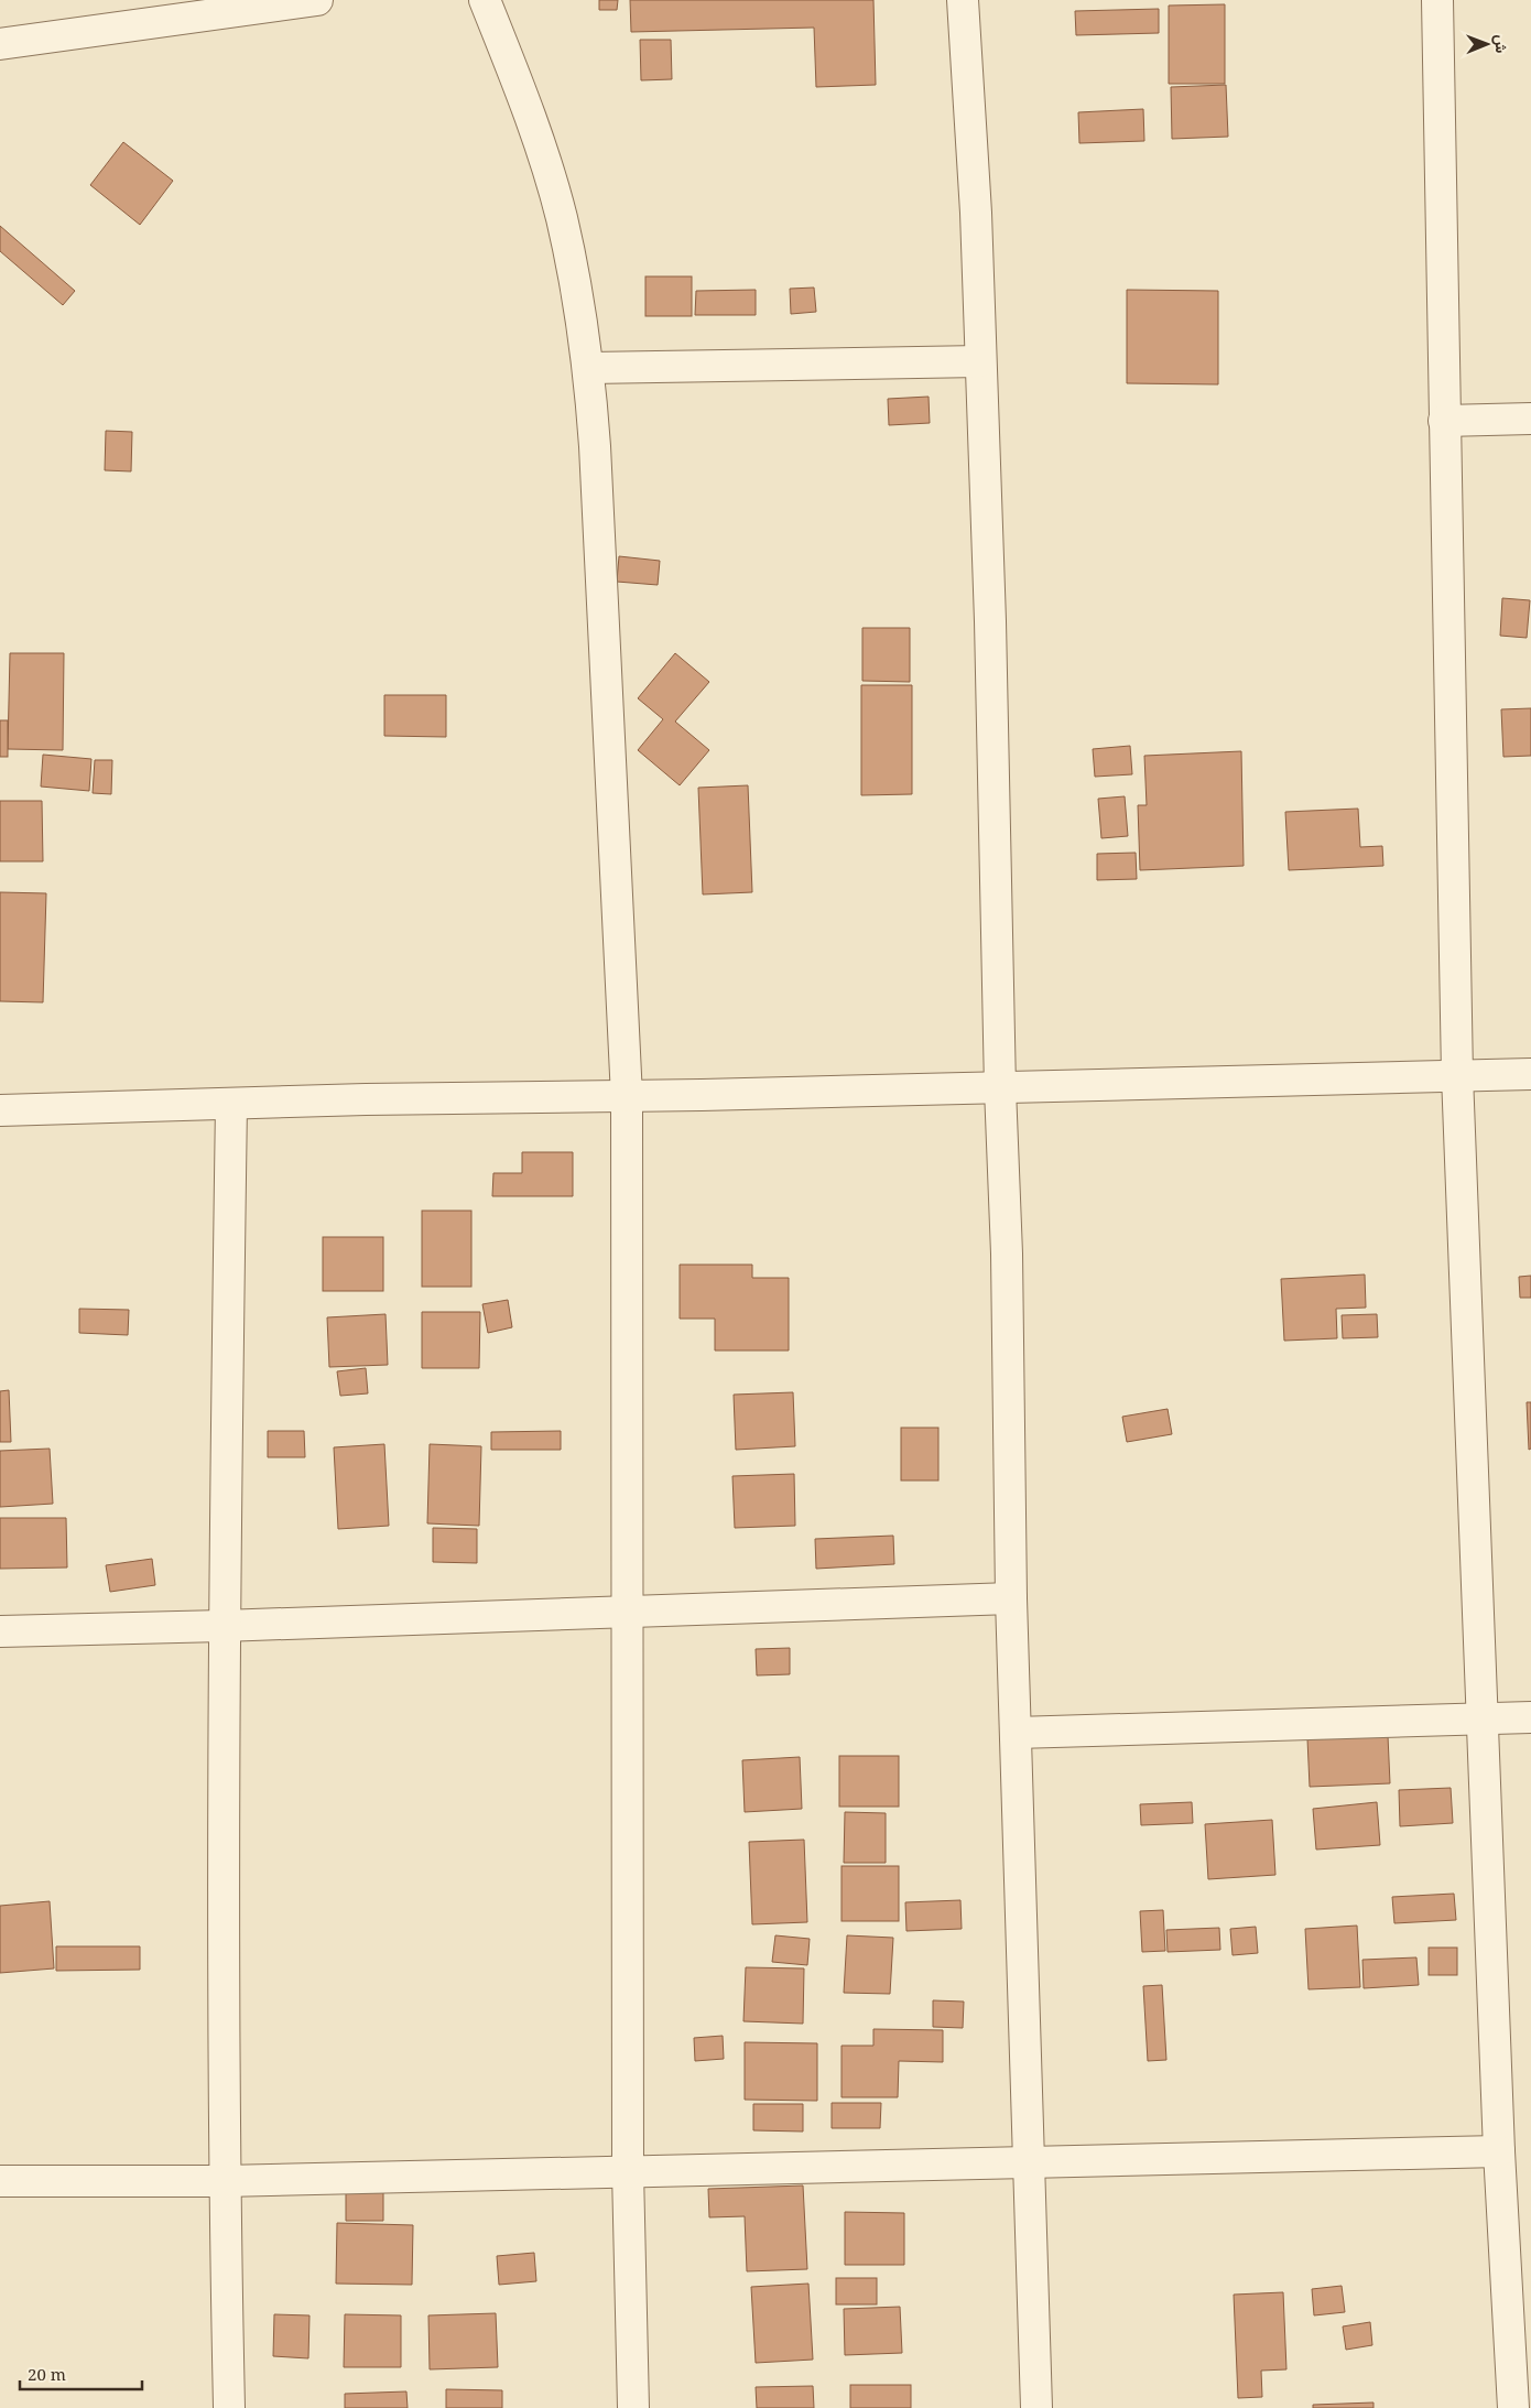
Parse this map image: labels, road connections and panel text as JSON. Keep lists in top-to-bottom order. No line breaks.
{"scale_bar":"20 m","north":"right"}
